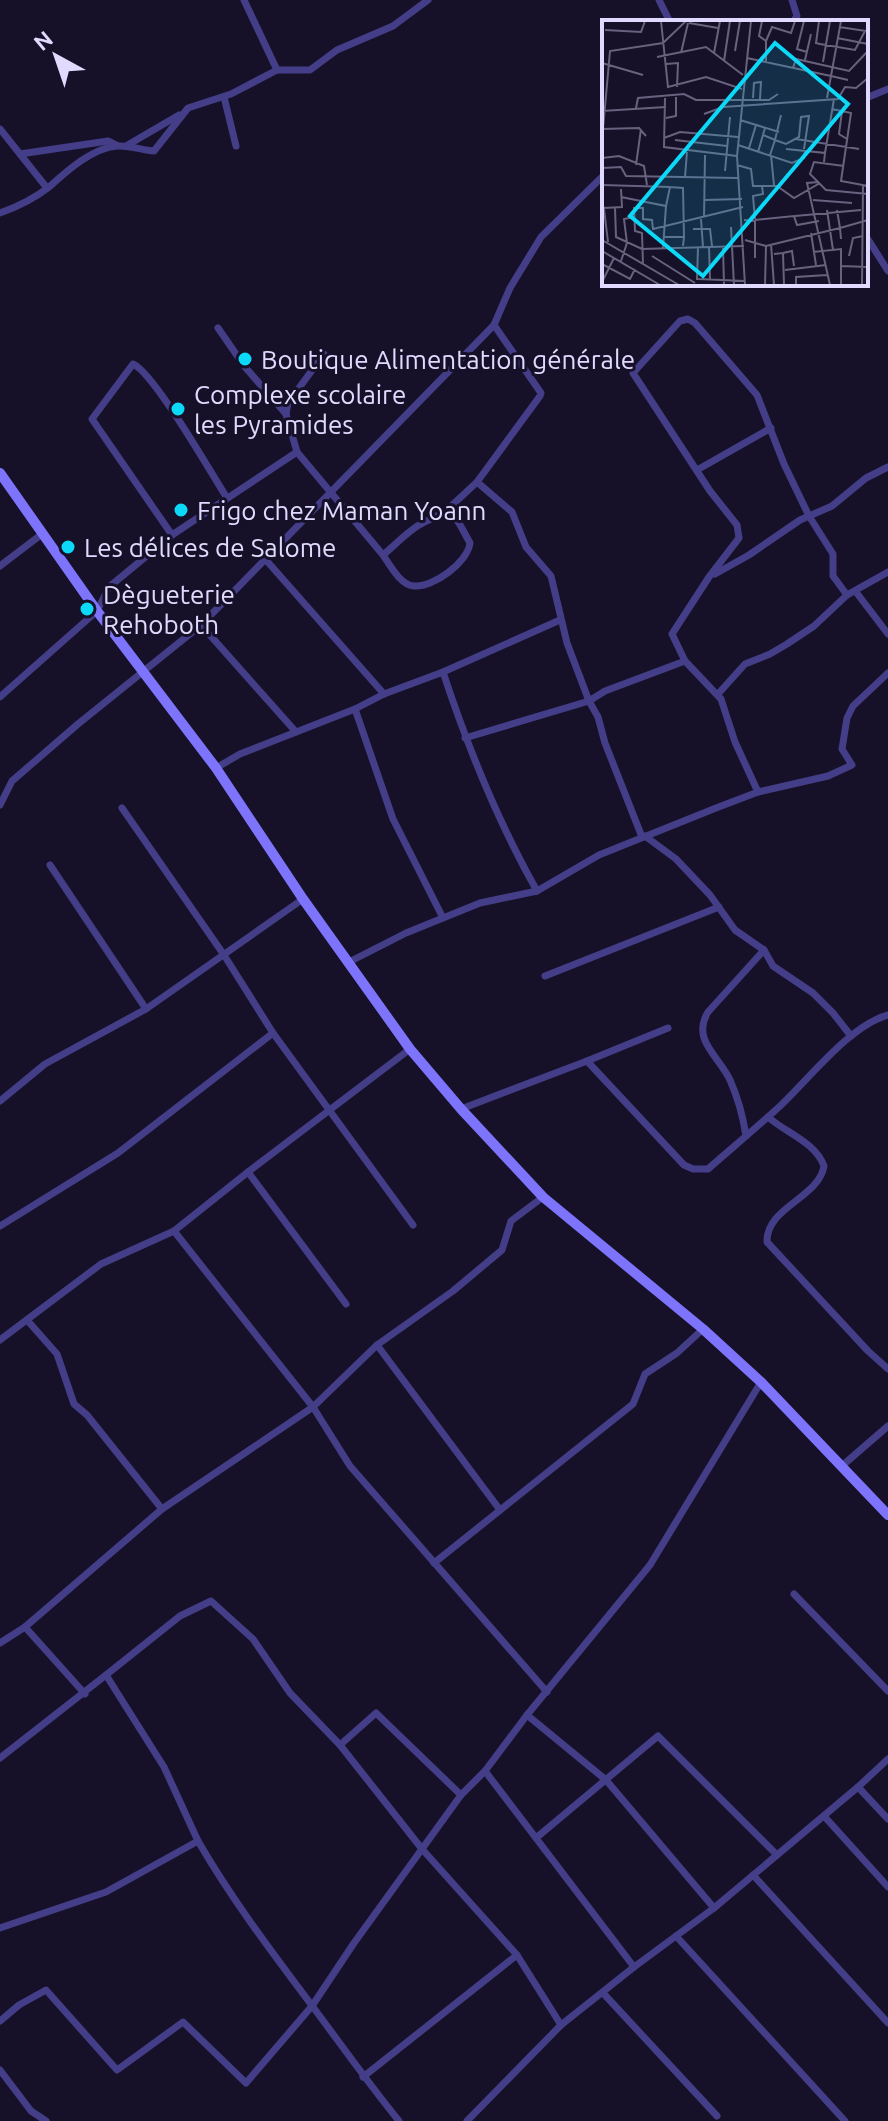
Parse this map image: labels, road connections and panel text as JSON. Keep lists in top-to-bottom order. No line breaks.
{"places":["Boutique Alimentation générale","Complexe scolaire les Pyramides","Frigo chez Maman Yoann","Les délices de Salome","Dègueterie Rehoboth"],"north":"top left"}
